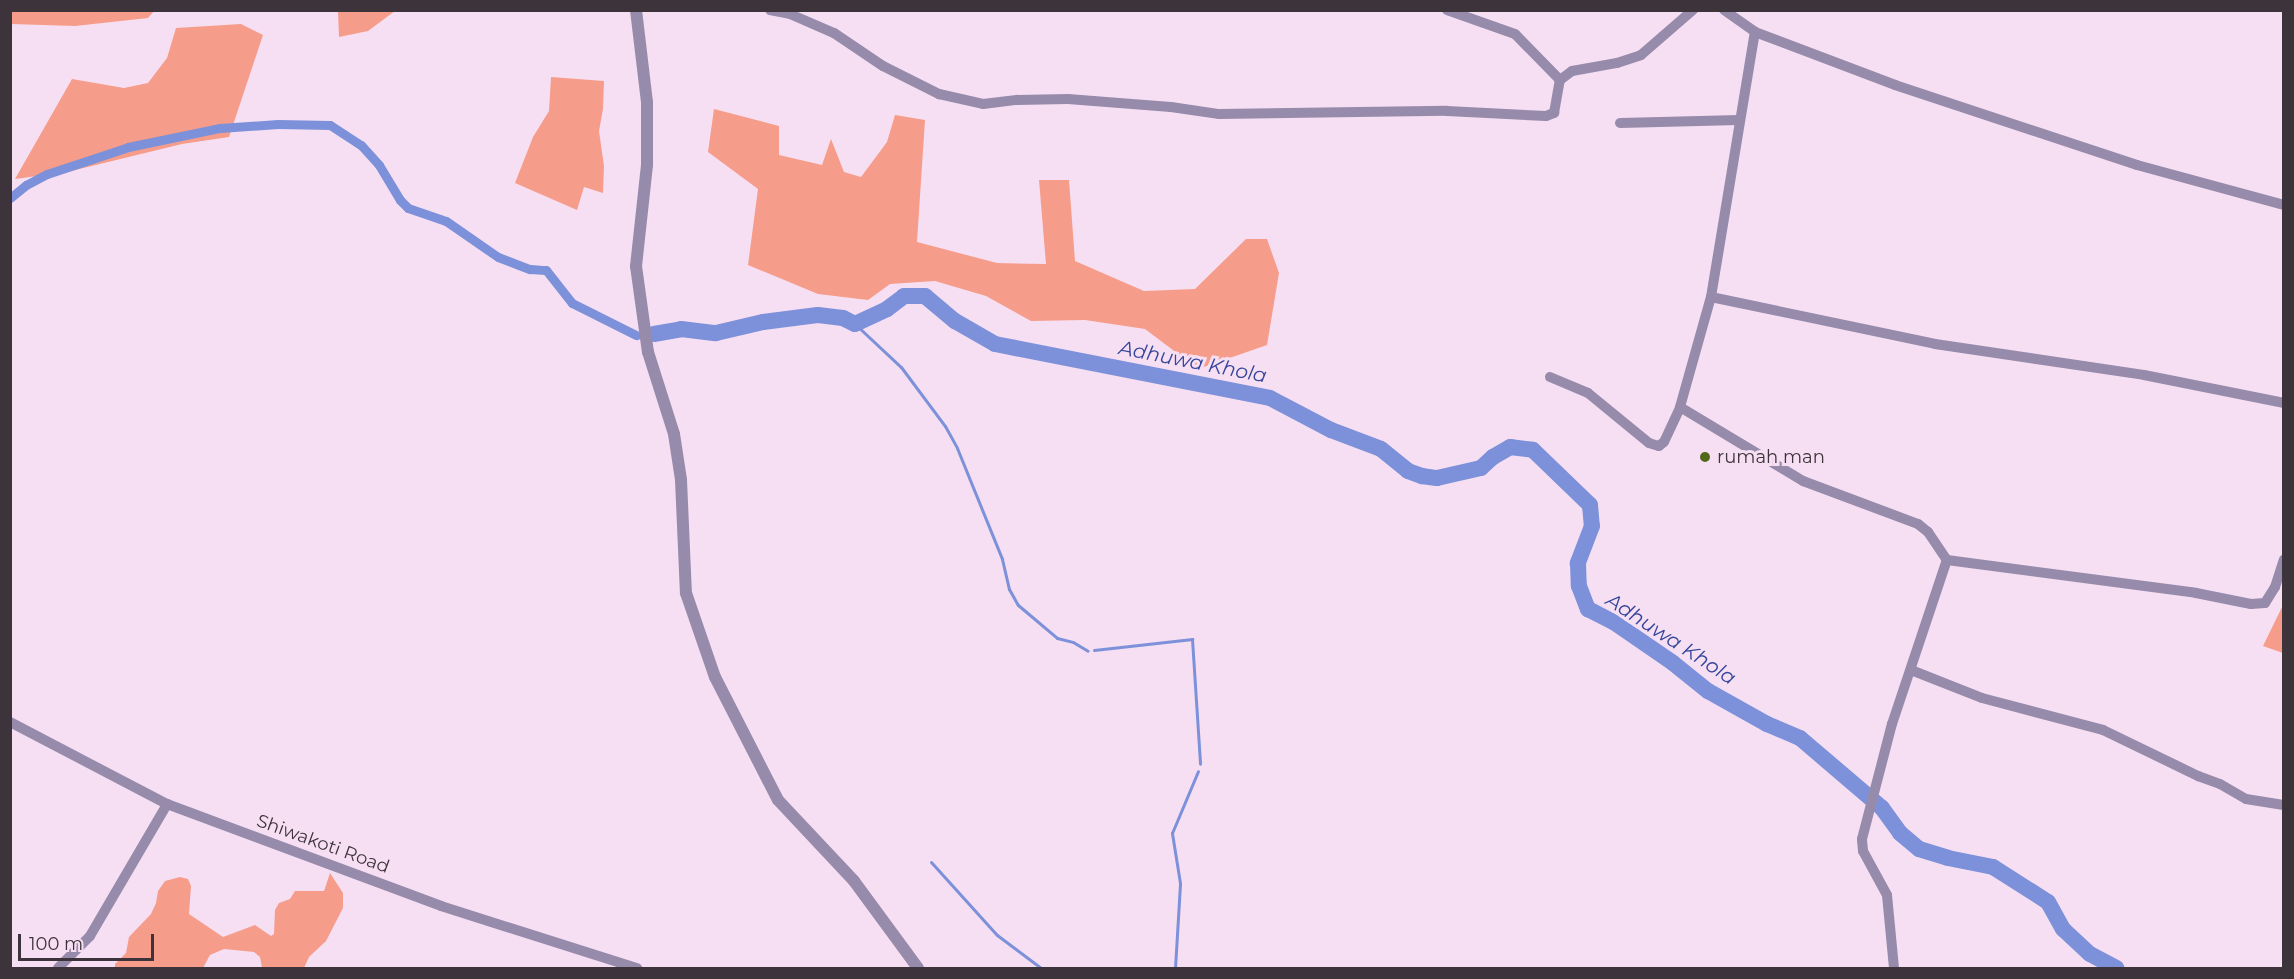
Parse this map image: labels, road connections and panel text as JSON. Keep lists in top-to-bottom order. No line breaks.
{"streets":{"street":["Shiwakoti Road"]},"water":["Adhuwa Khola"],"places":["rumah man"],"scale_bar":"100 m"}
